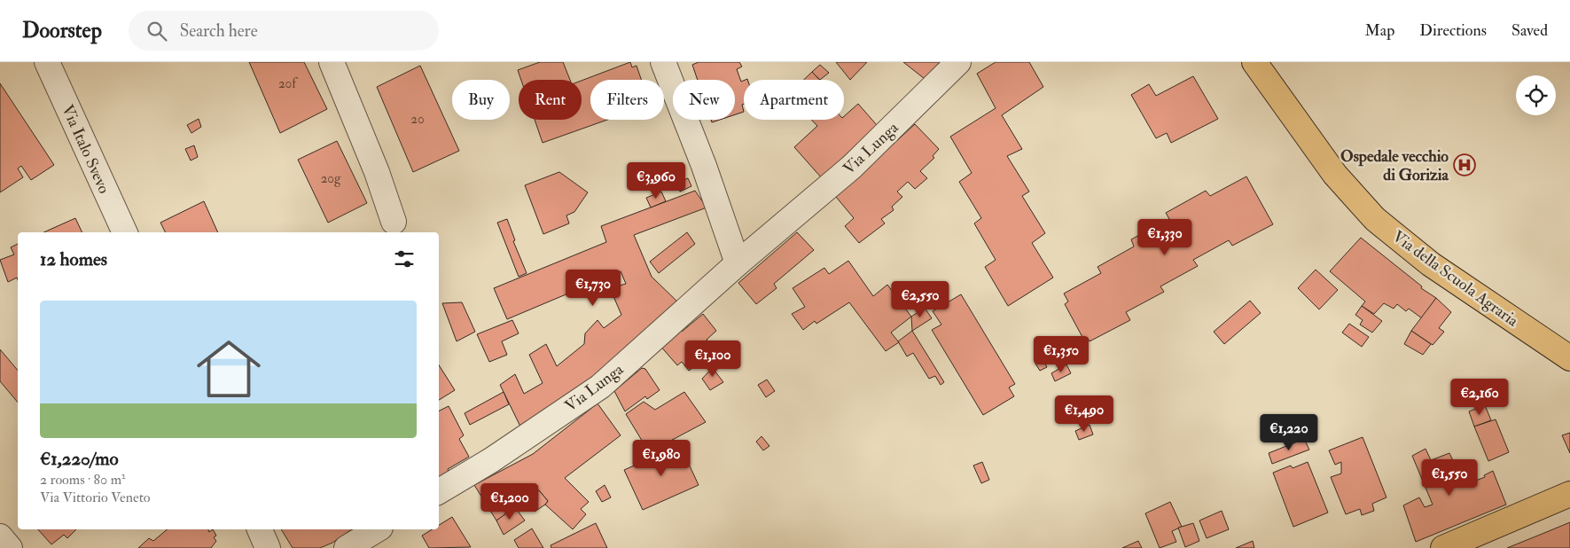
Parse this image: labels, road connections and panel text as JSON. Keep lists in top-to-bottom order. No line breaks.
{"streets":{"main road":["Via della Scuola Agraria"],"street":["Via Lunga","Via Italo Svevo"]},"places":{"hospital":["Ospedale vecchio di Gorizia"]},"house_numbers":["20f","20","20g"],"page":{"header":"Doorstep","search":"Search here","nav":["Map","Directions","Saved"],"chip":["Buy","Rent","Filters","New","Apartment"],"price":["€3,960","€1,330","€1,730","€2,550","€1,350","€1,100","€2,160","€1,490","€1,220","€1,980","€1,550","€1,200"],"heading":"12 homes","list":[{"name":"€1,220/mo","note":"2 rooms · 80 m² · Via Vittorio Veneto"}]}}
